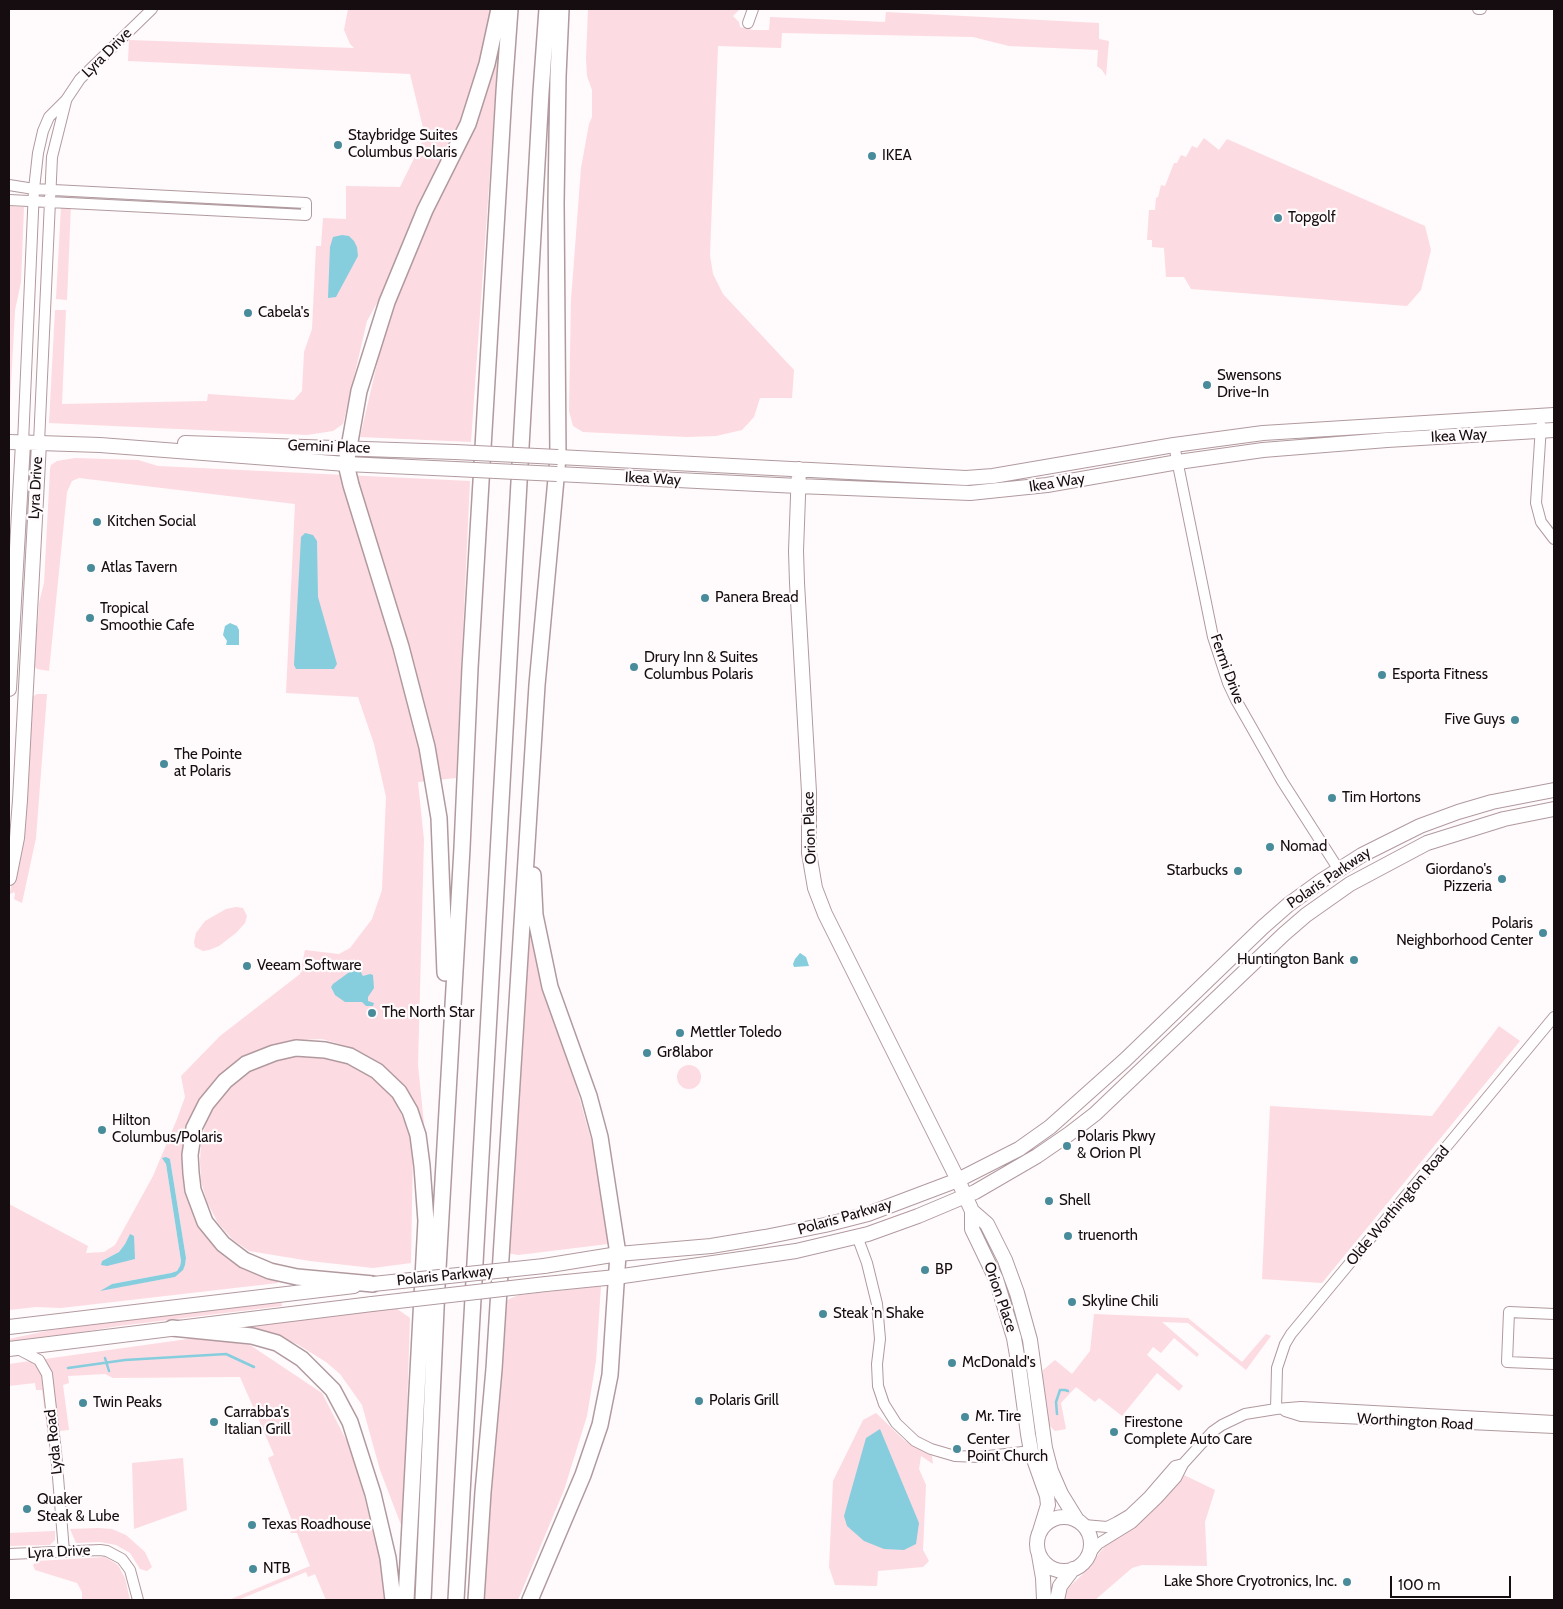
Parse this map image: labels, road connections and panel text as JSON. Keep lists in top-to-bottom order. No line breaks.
{"streets":{"main road":["Lyra Drive","Ikea Way","Gemini Place","Orion Place","Polaris Parkway"],"street":["Fermi Drive","Olde Worthington Road","Worthington Road","Lyda Road"]},"crossings":[["Lyra Drive","Gemini Place"],["Lyra Drive","Lyda Road"],["Ikea Way","Gemini Place"],["Ikea Way","Fermi Drive"],["Ikea Way","Orion Place"],["Fermi Drive","Polaris Parkway"],["Orion Place","Polaris Parkway"],["Orion Place","Worthington Road"],["Polaris Parkway","Lyda Road"],["Olde Worthington Road","Worthington Road"]],"places":["Staybridge Suites Columbus Polaris","IKEA","Topgolf","Cabela's","Swensons Drive-In","Kitchen Social","Atlas Tavern","Panera Bread","Tropical Smoothie Cafe","Drury Inn & Suites Columbus Polaris","Esporta Fitness","Five Guys","The Pointe at Polaris","Tim Hortons","Nomad","Starbucks","Giordano's Pizzeria","Polaris Neighborhood Center","Huntington Bank","Veeam Software","The North Star","Mettler Toledo","Gr8labor","Hilton Columbus/Polaris","Polaris Pkwy & Orion Pl","Shell","truenorth","BP","Skyline Chili","Steak 'n Shake","McDonald's","Polaris Grill","Twin Peaks","Mr. Tire","Carrabba's Italian Grill","Firestone Complete Auto Care","Center Point Church","Quaker Steak & Lube","Texas Roadhouse","NTB","Lake Shore Cryotronics, Inc."],"scale_bar":"100 m"}
